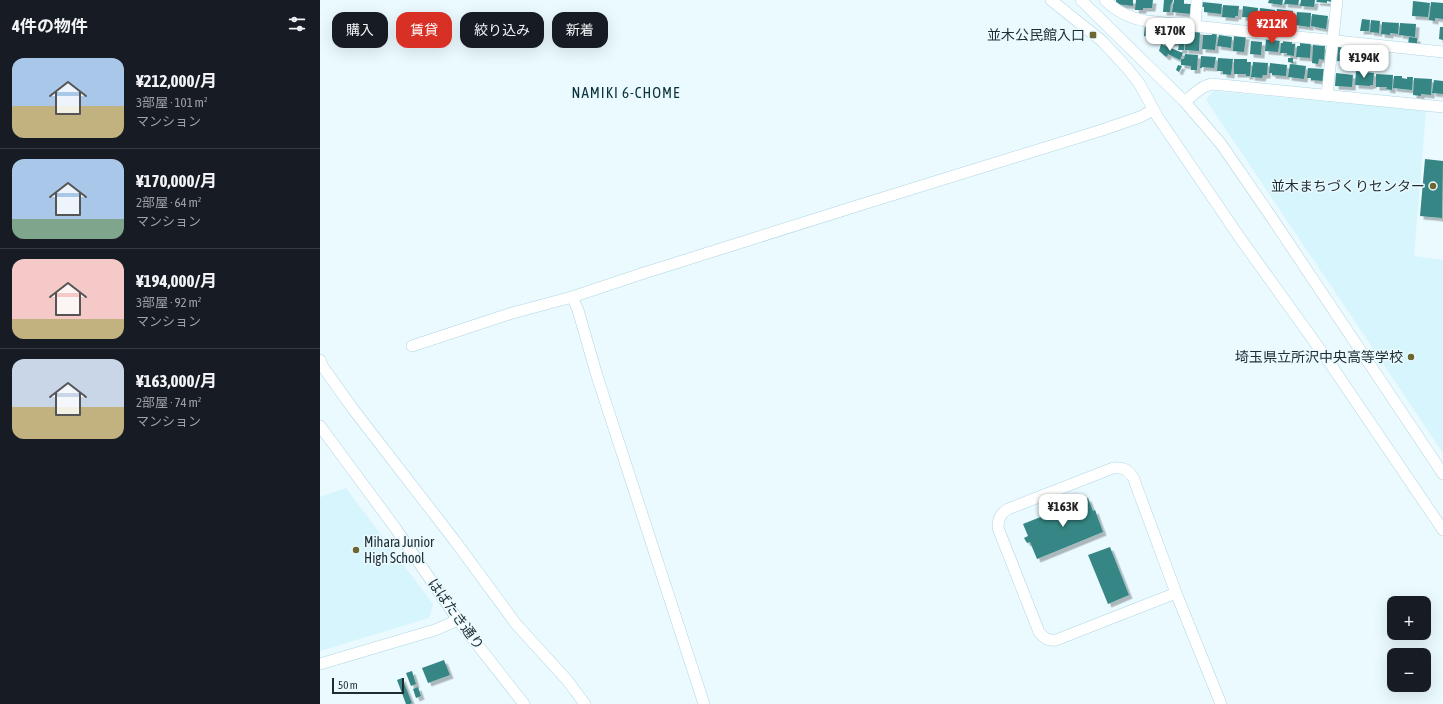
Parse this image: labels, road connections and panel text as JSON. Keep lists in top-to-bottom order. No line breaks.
{"streets":{"street":["はばたき通り"]},"districts":["NAMIKI 6-CHOME"],"places":{"transit":["並木公民館入口"],"other":["並木まちづくりセンター","埼玉県立所沢中央高等学校","Mihara Junior High School"]},"scale_bar":"50 m","page":{"heading":"4件の物件","price":["¥212K","¥170K","¥194K","¥163K"],"chip":["購入","賃貸","絞り込み","新着"],"list":[{"name":"¥212,000/月","note":"3部屋 · 101 m² · マンション"},{"name":"¥170,000/月","note":"2部屋 · 64 m² · マンション"},{"name":"¥194,000/月","note":"3部屋 · 92 m² · マンション"},{"name":"¥163,000/月","note":"2部屋 · 74 m² · マンション"}],"map_buttons":["+","−"],"scale":"50 m"}}
